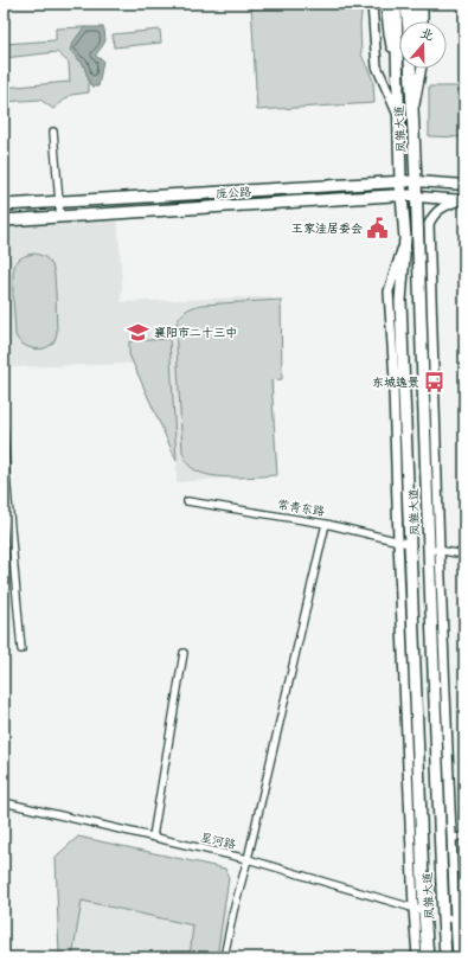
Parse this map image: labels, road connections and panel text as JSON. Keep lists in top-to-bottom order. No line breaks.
{"streets":{"main road":["凤雏大道","庞公路"],"street":["常青东路","星河路"]},"crossings":[["凤雏大道","庞公路"],["凤雏大道","常青东路"],["凤雏大道","星河路"]],"places":{"public building":["王家洼居委会"],"school or university":["襄阳市二十三中"],"bus stop":["东城逸景"]},"north":"top"}
